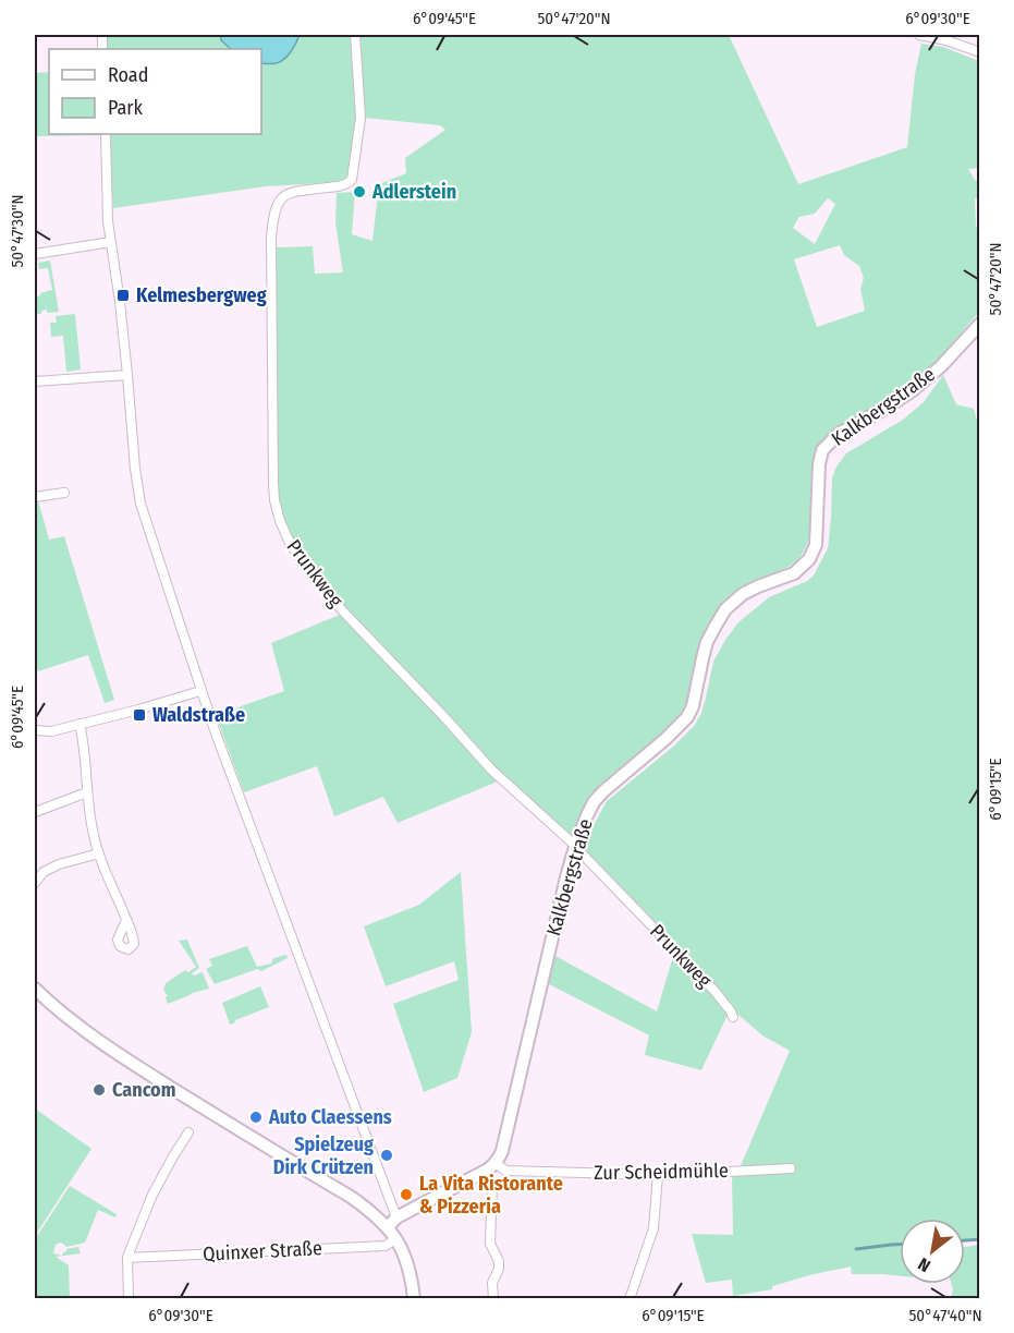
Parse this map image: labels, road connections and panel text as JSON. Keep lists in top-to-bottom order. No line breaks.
{"streets":{"street":["Kalkbergstraße","Prunkweg","Zur Scheidmühle","Quinxer Straße"]},"crossings":[["Kalkbergstraße","Prunkweg"],["Kalkbergstraße","Zur Scheidmühle"]],"places":{"other":["Adlerstein","Cancom","Auto Claessens","Spielzeug Dirk Crützen","La Vita Ristorante & Pizzeria"],"transit":["Kelmesbergweg","Waldstraße"]},"legend":["Road","Park"],"north":"bottom left","coordinates":["6°09'45\"E","50°47'20\"N","6°09'30\"E","50°47'30\"N","6°09'15\"E","50°47'40\"N"]}
